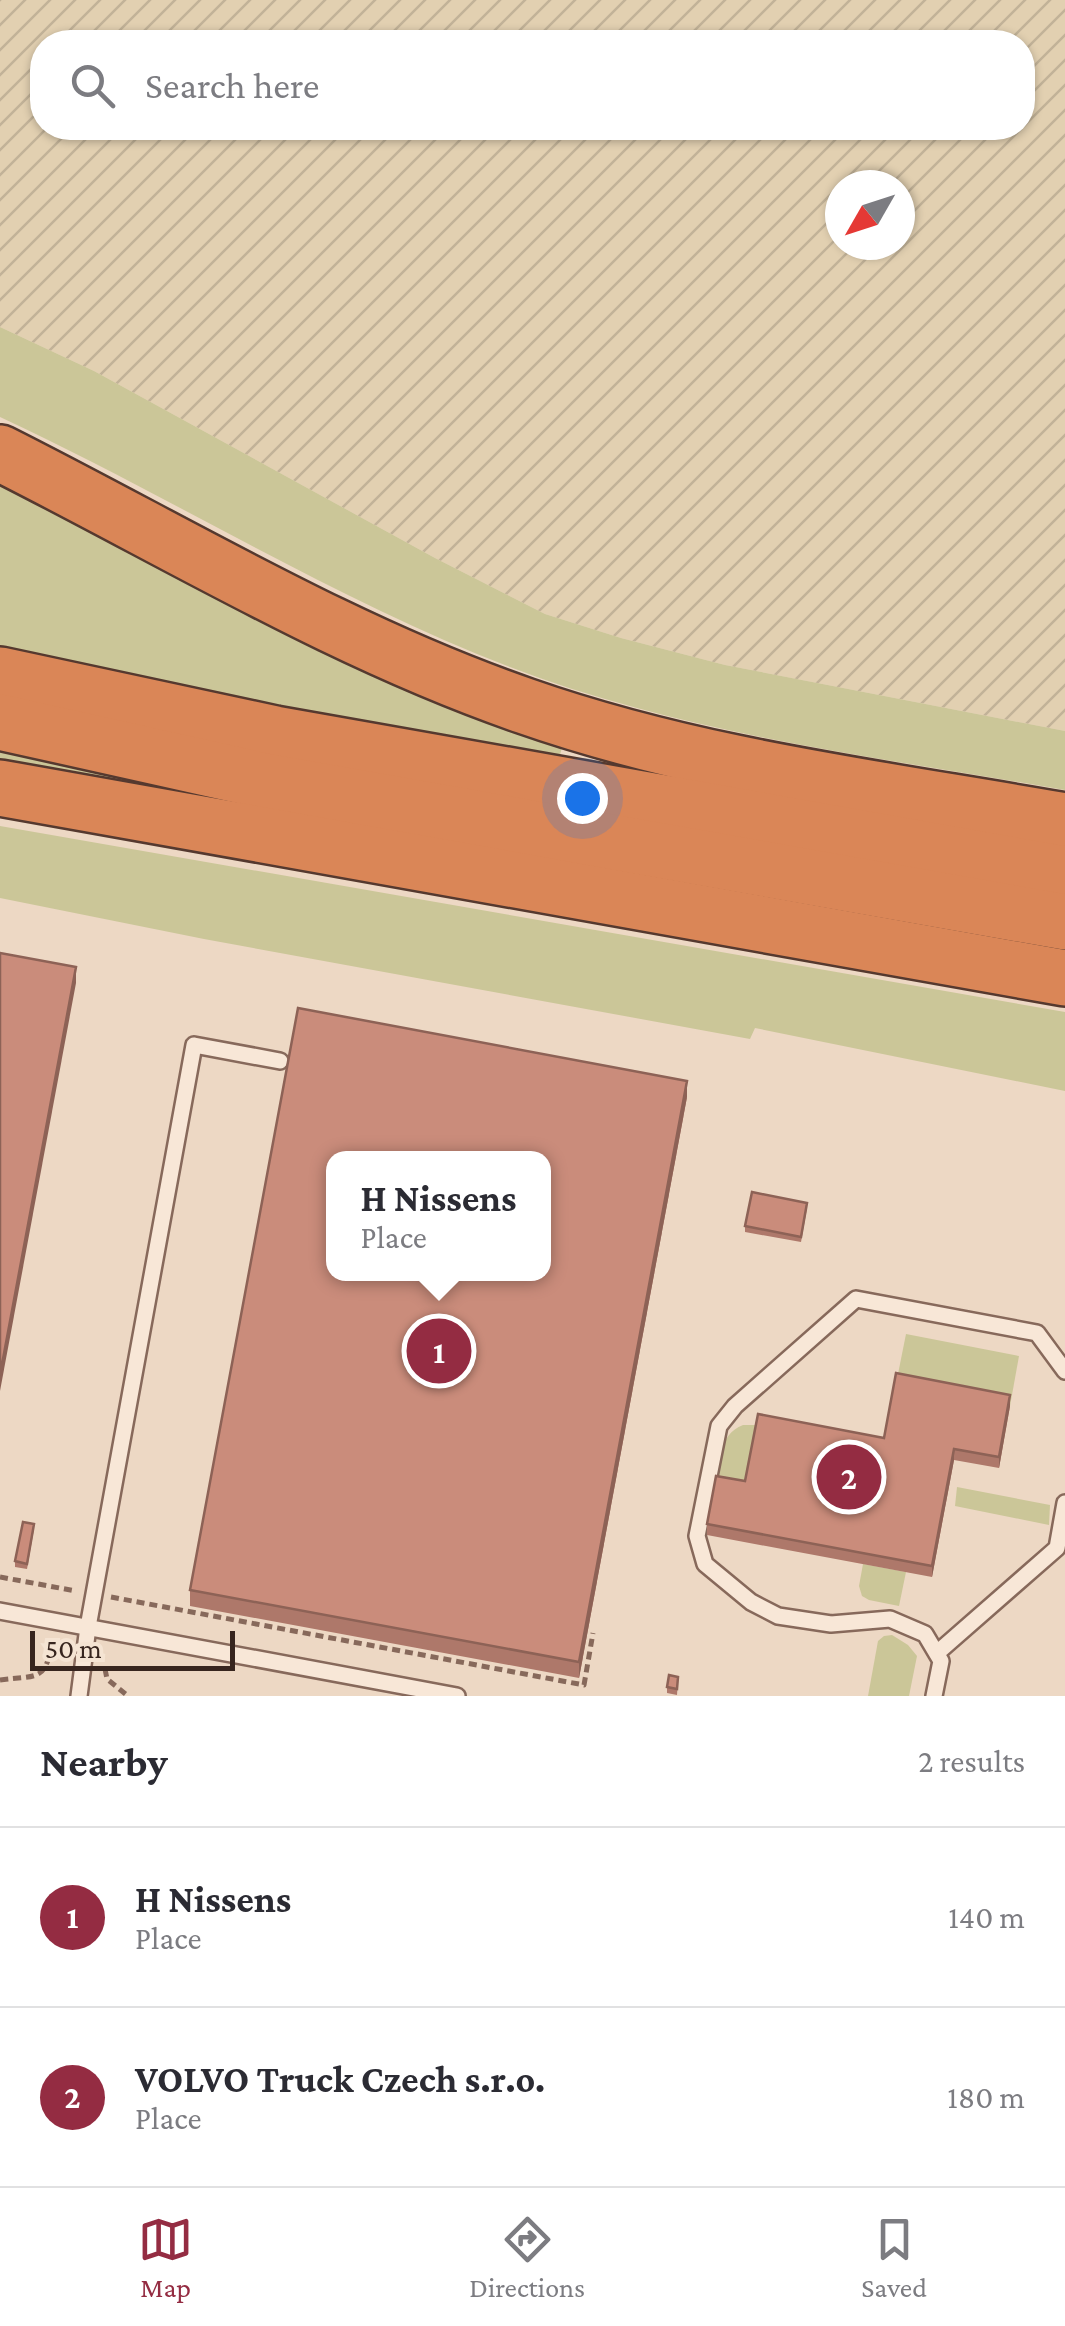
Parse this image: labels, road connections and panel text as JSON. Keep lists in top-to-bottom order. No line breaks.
{"scale_bar":"50 m","north":"bottom left","page":{"search":"Search here","popup":["H Nissens","Place"],"pins":["1","2"],"scale":"50 m","heading":["Nearby","2 results"],"list":[{"mark":"1","name":"H Nissens","note":"Place","value":"140 m"},{"mark":"2","name":"VOLVO Truck Czech s.r.o.","note":"Place","value":"180 m"}],"nav":["Map","Directions","Saved"]}}
